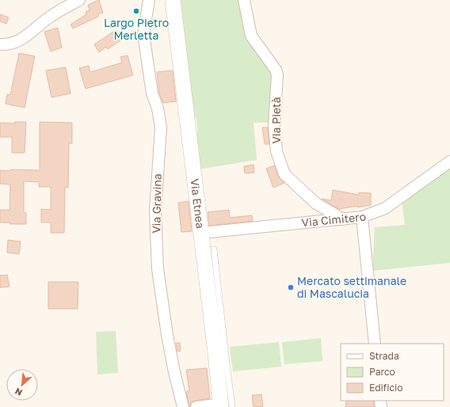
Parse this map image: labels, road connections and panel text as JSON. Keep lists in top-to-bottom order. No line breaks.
{"streets":{"main road":["Via Etnea"],"street":["Via Pietà","Via Gravina","Via Cimitero"]},"crossings":[["Via Pietà","Via Cimitero"],["Via Etnea","Via Cimitero"]],"places":["Largo Pietro Merletta","Mercato settimanale di Mascalucia"],"legend":["Strada","Parco","Edificio"],"north":"bottom left"}
